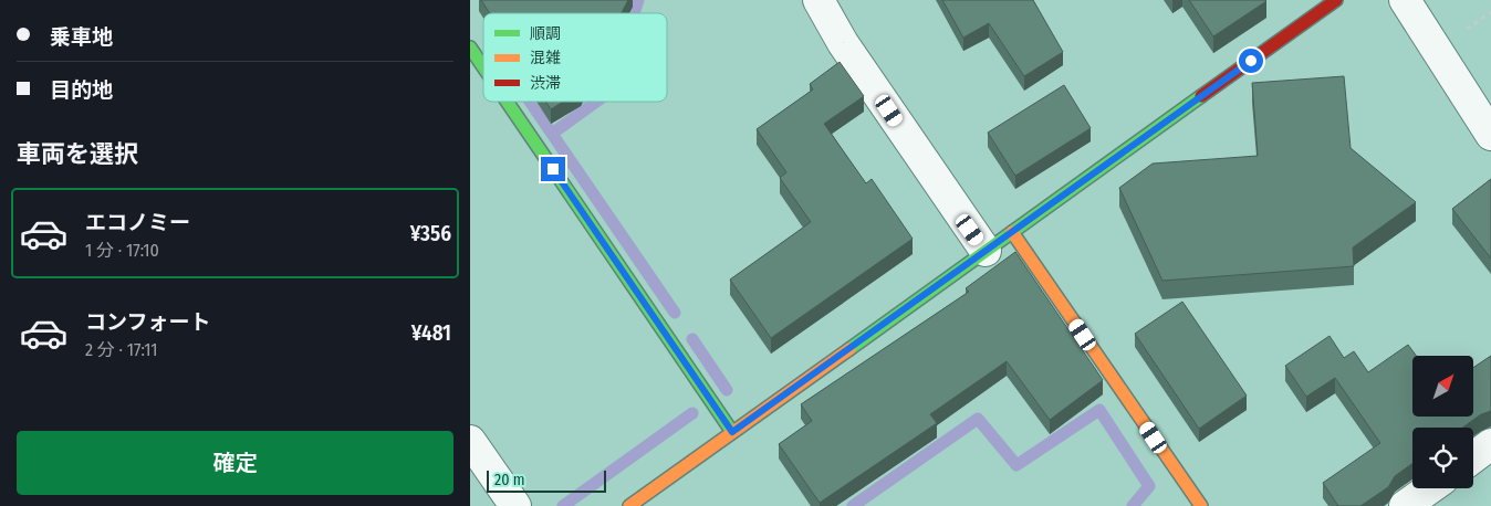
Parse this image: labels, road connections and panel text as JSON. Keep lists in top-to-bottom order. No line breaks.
{"legend":["順調","混雑","渋滞"],"scale_bar":"20 m","north":"top right","page":{"banner":["乗車地","目的地"],"heading":"車両を選択","list":[{"name":"エコノミー","note":"1 分 · 17:10","value":"¥356"},{"name":"コンフォート","note":"2 分 · 17:11","value":"¥481"}],"buttons":"確定","scale":"20 m"}}
